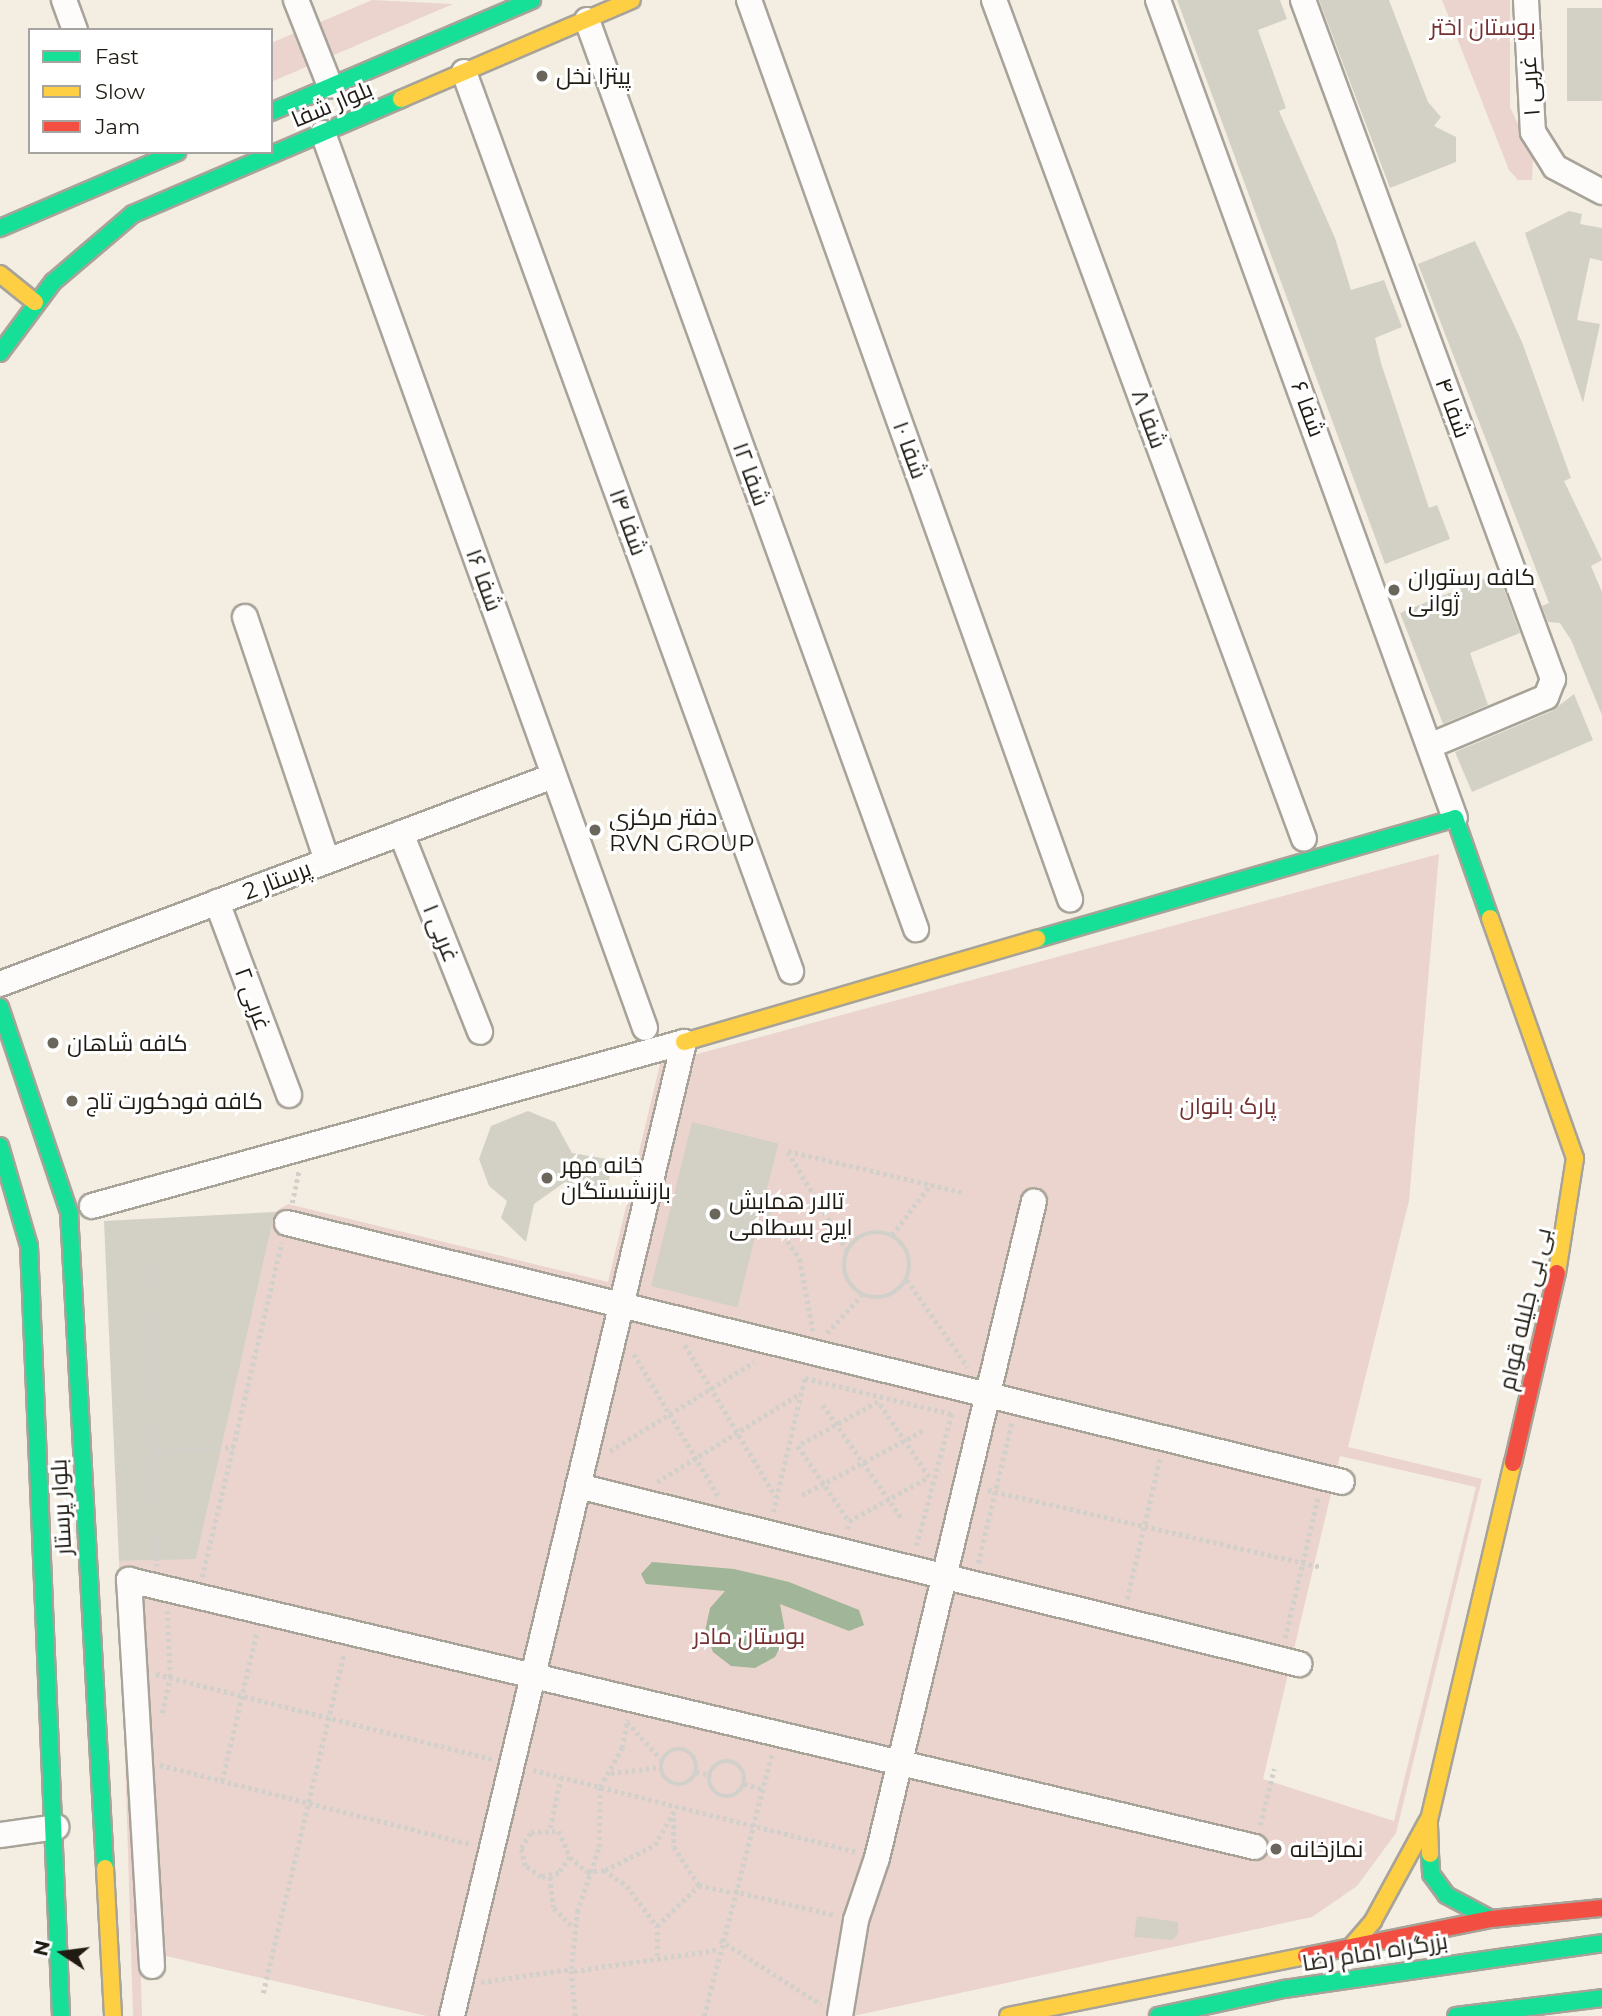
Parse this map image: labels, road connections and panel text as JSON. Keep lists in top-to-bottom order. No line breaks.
{"streets":{"main road":["بلوار شفا","بی بی جلیله قوام","بلوار پرستار","بزرگراه امام رضا"],"street":["غربی ۱","شفا ۴","شفا ۶","شفا ۸","شفا ۱۰","شفا ۱۲","شفا ۱۴","شفا ۱۶","پرستار 2","۱ غربی","۲ غربی"]},"crossings":[["بلوار شفا","شفا ۱۲"],["بلوار شفا","شفا ۱۴"],["بلوار شفا","شفا ۱۶"],["شفا ۴","شفا ۶"],["شفا ۶","بی بی جلیله قوام"],["شفا ۱۶","پرستار 2"],["پرستار 2","۱ غربی"],["پرستار 2","۲ غربی"]],"parks":["بوستان اختر","پارک بانوان","بوستان مادر"],"places":["پیتزا نخل","کافه رستوران ژوانی","دفتر مرکزی RVN GROUP","کافه شاهان","کافه فودکورت تاج","خانه مهر بازنشستگان","تالار همایش ایرج بسطامی","نمازخانه"],"legend":["Fast","Slow","Jam"],"north":"left"}
